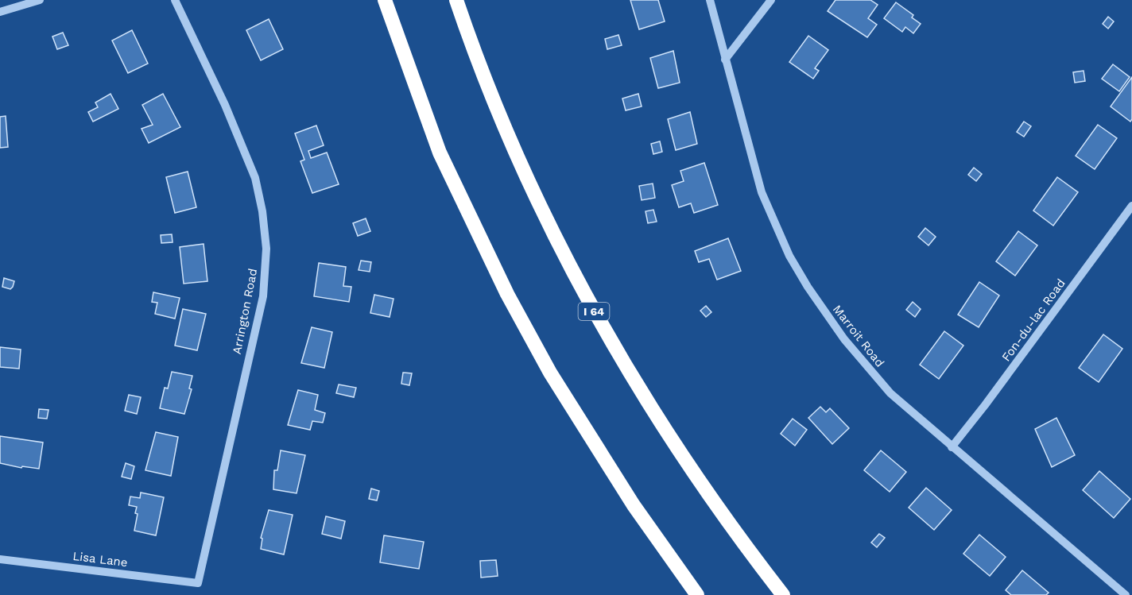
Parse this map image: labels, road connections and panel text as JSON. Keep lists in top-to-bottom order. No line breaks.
{"streets":{"highway":["I 64"],"street":["Arrington Road","Fon-du-lac Road","Marroit Road","Lisa Lane"]},"crossings":[["Arrington Road","Lisa Lane"],["Fon-du-lac Road","Marroit Road"]]}
